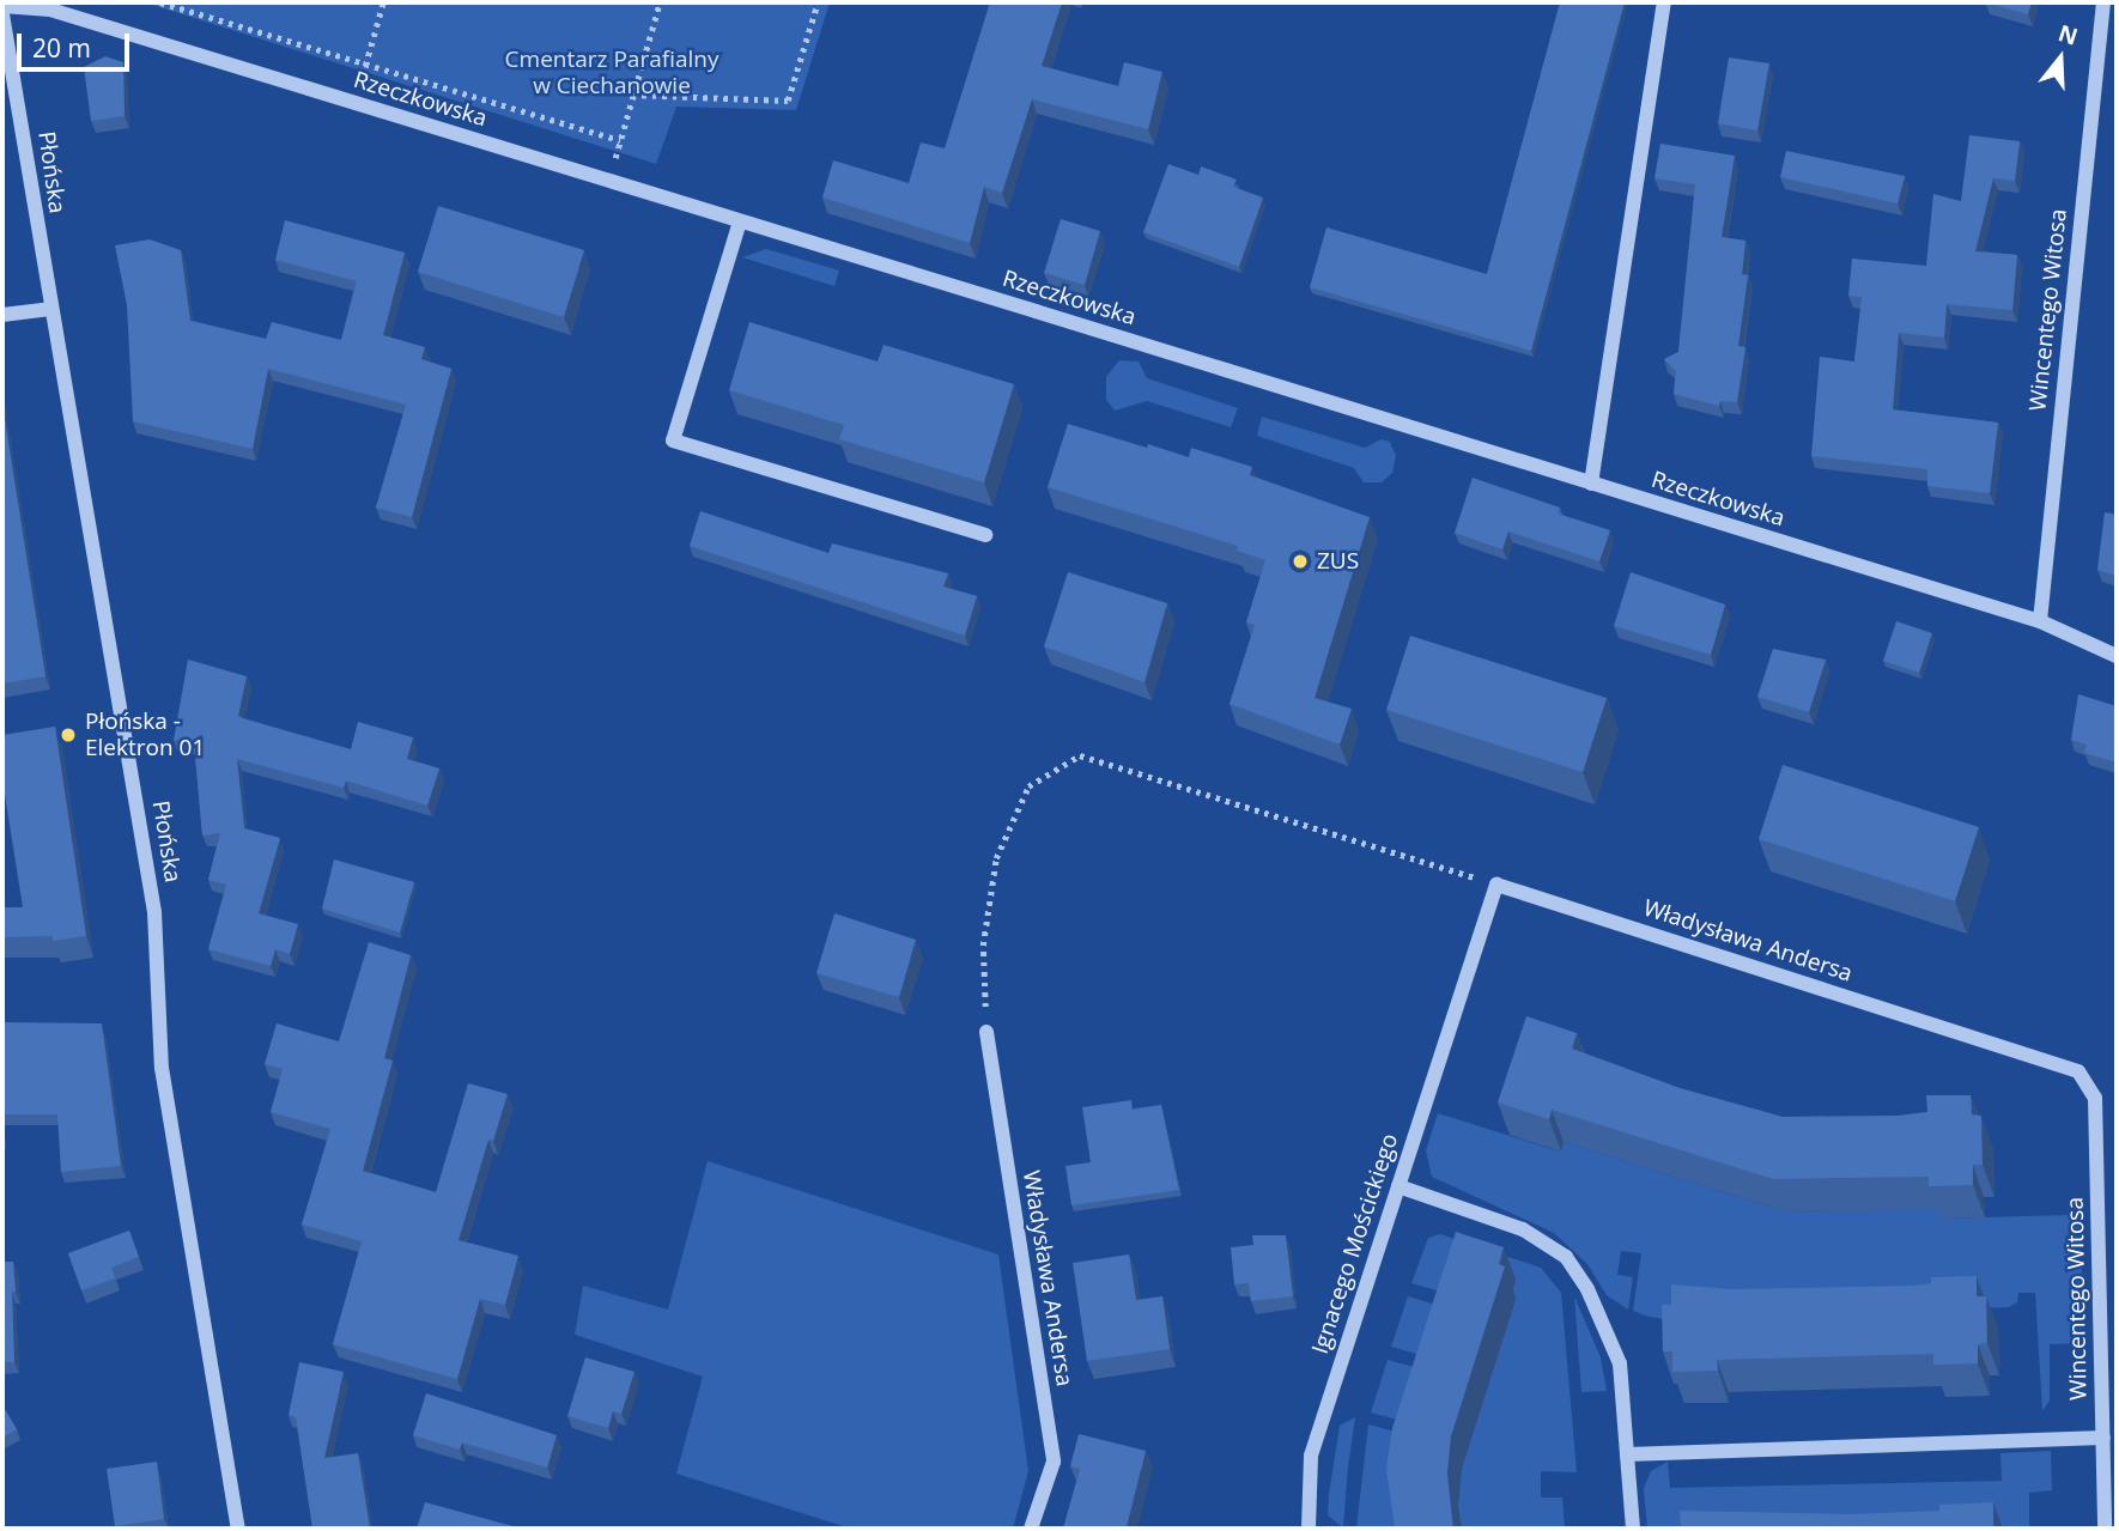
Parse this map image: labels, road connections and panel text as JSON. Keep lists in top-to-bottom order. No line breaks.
{"streets":{"street":["Rzeczkowska","Płońska","Wincentego Witosa","Władysława Andersa","Ignacego Mościckiego"]},"crossings":[["Rzeczkowska","Wincentego Witosa"],["Wincentego Witosa","Władysława Andersa"],["Władysława Andersa","Ignacego Mościckiego"]],"parks":["Cmentarz Parafialny w Ciechanowie"],"places":["ZUS","Płońska - Elektron 01"],"scale_bar":"20 m","north":"top"}
